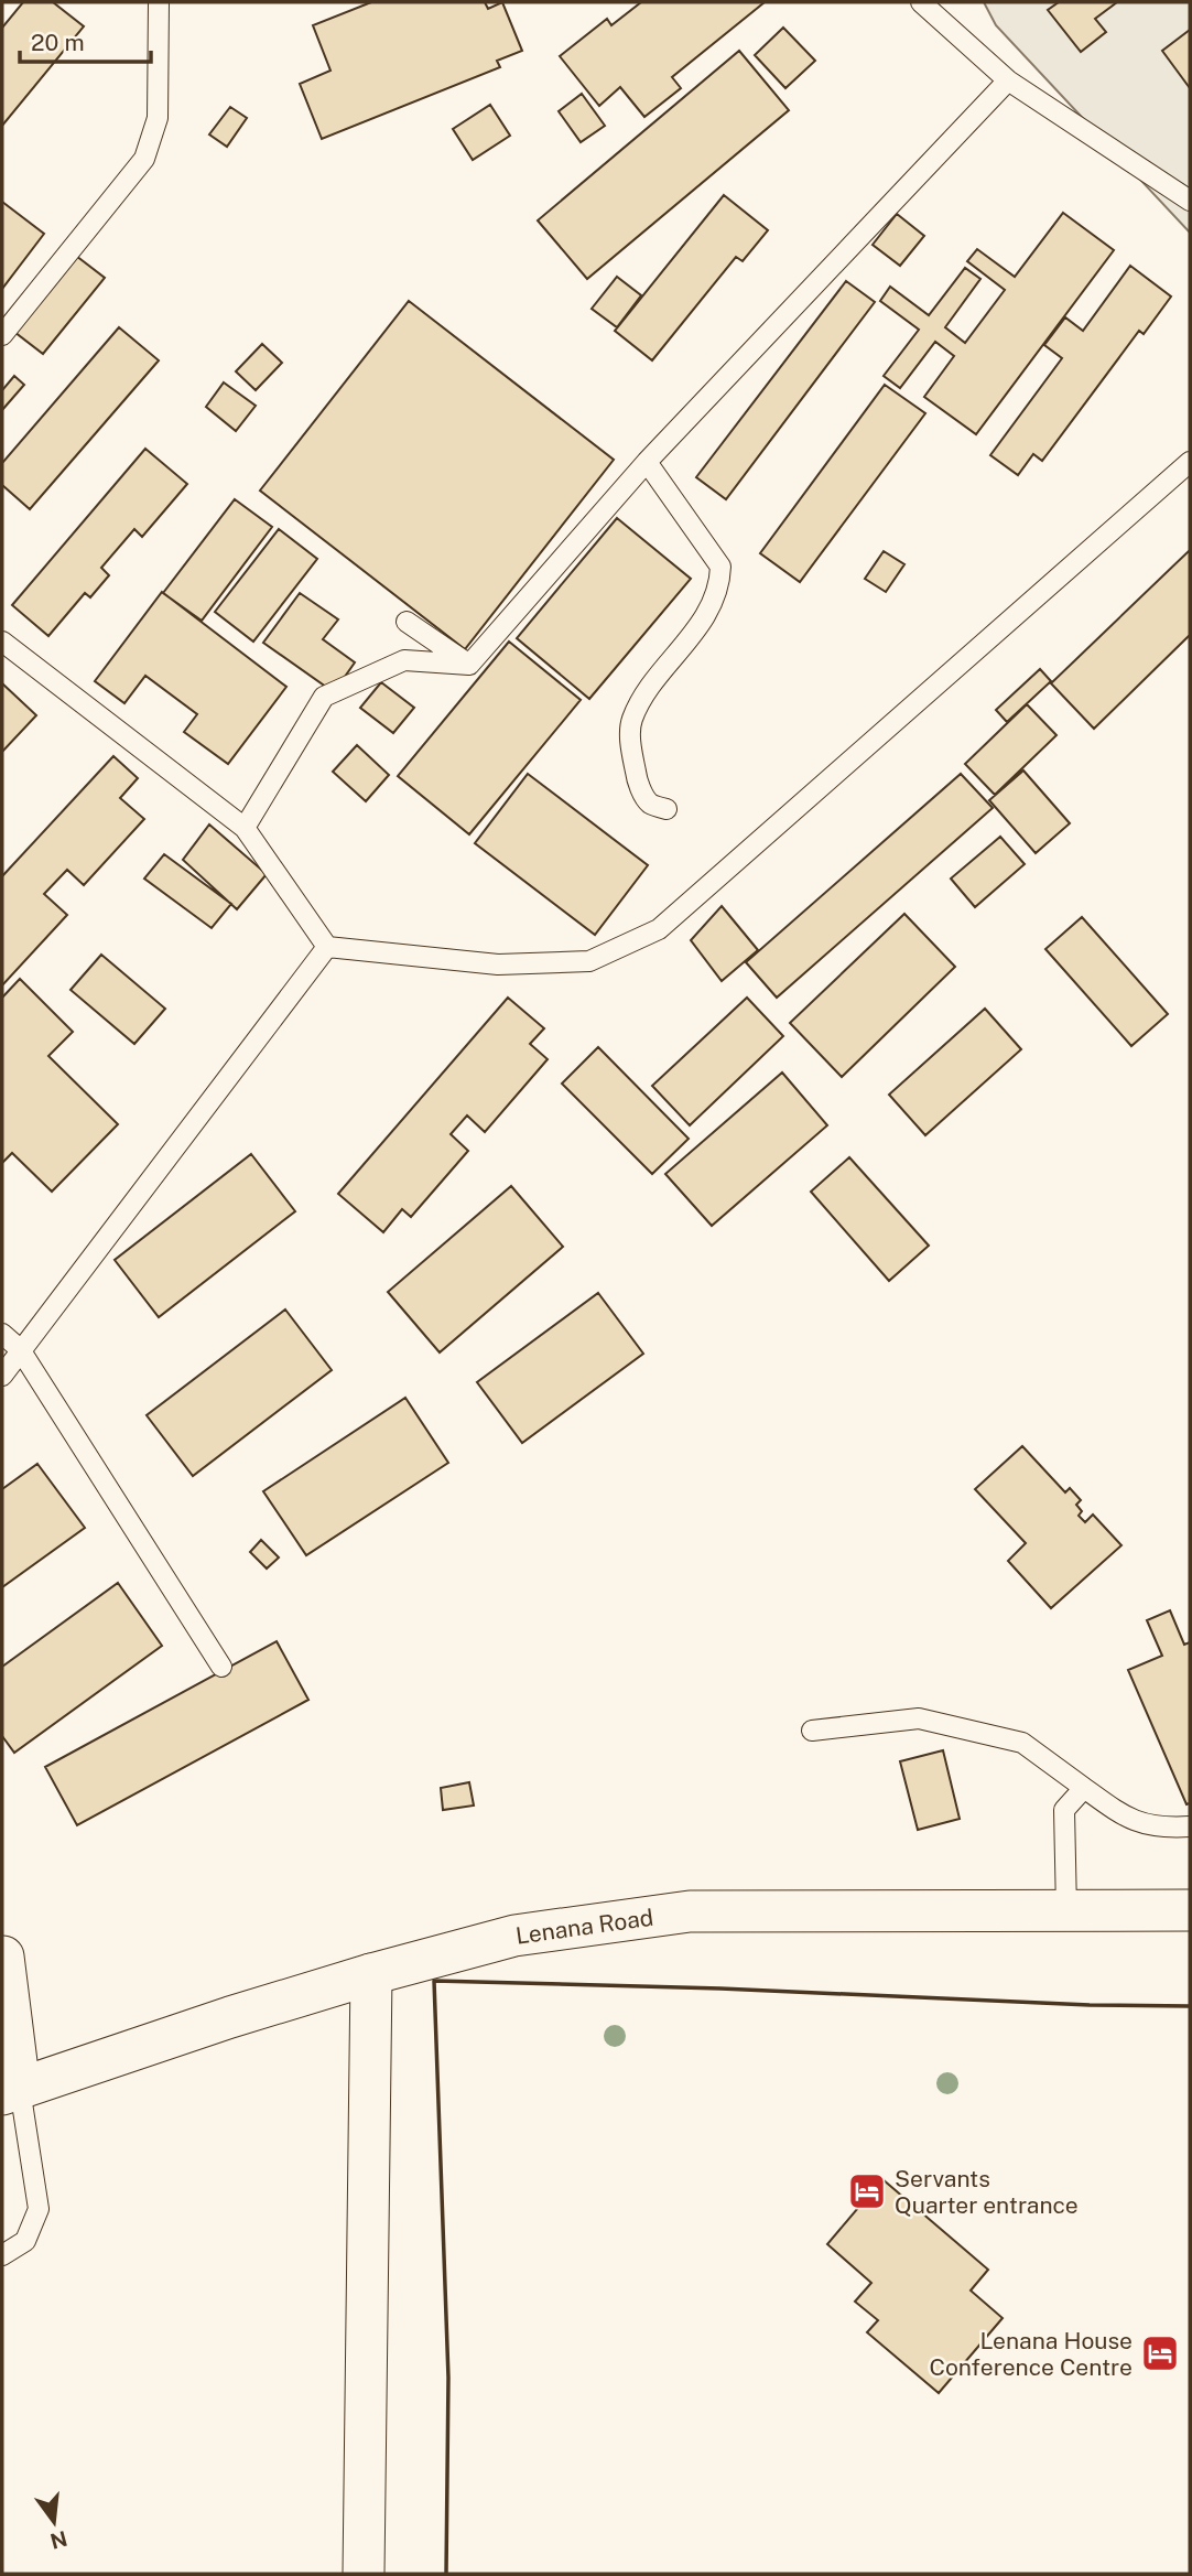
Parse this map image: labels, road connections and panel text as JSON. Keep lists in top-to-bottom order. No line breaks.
{"streets":{"street":["Lenana Road"]},"places":{"hotel":["Servants Quarter entrance","Lenana House Conference Centre"]},"scale_bar":"20 m","north":"bottom"}
